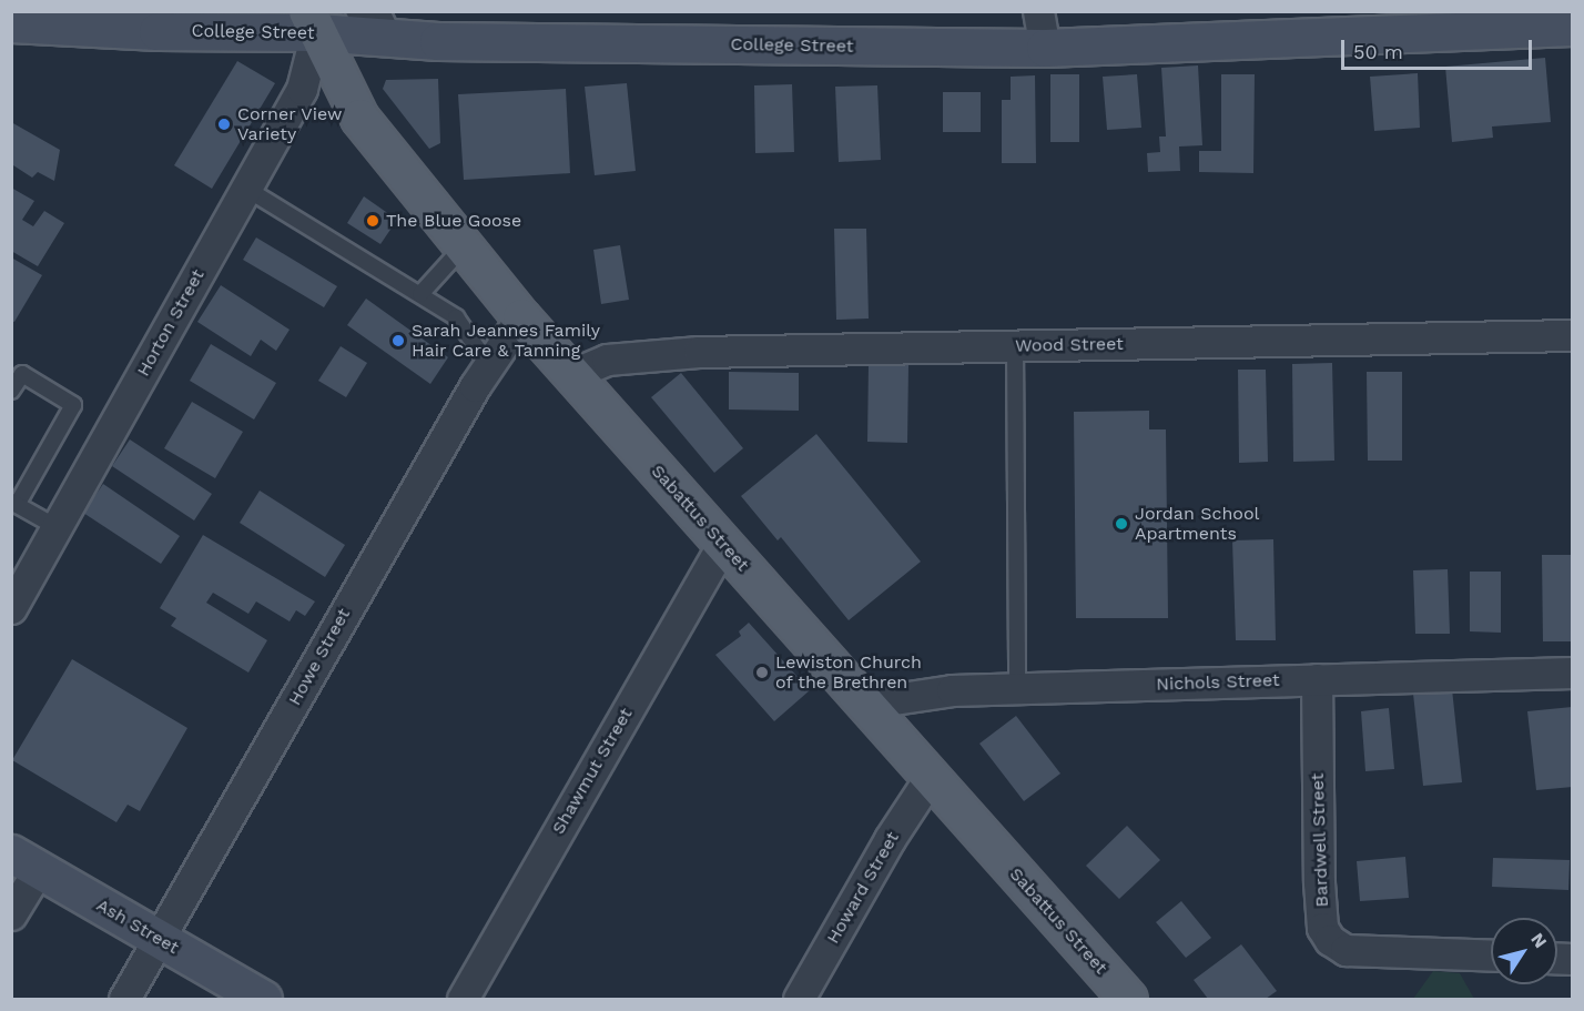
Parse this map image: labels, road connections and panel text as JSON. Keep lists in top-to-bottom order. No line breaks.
{"streets":{"main road":["College Street","Sabattus Street","Ash Street"],"street":["Horton Street","Wood Street","Howe Street","Nichols Street","Shawmut Street","Bardwell Street","Howard Street"]},"crossings":[["College Street","Horton Street"],["College Street","Sabattus Street"],["Horton Street","Sabattus Street"],["Wood Street","Sabattus Street"],["Sabattus Street","Howe Street"],["Sabattus Street","Nichols Street"],["Sabattus Street","Shawmut Street"],["Sabattus Street","Howard Street"],["Howe Street","Ash Street"],["Nichols Street","Bardwell Street"]],"places":["Corner View Variety","The Blue Goose","Sarah Jeannes Family Hair Care & Tanning","Jordan School Apartments","Lewiston Church of the Brethren"],"scale_bar":"50 m","north":"top right"}
